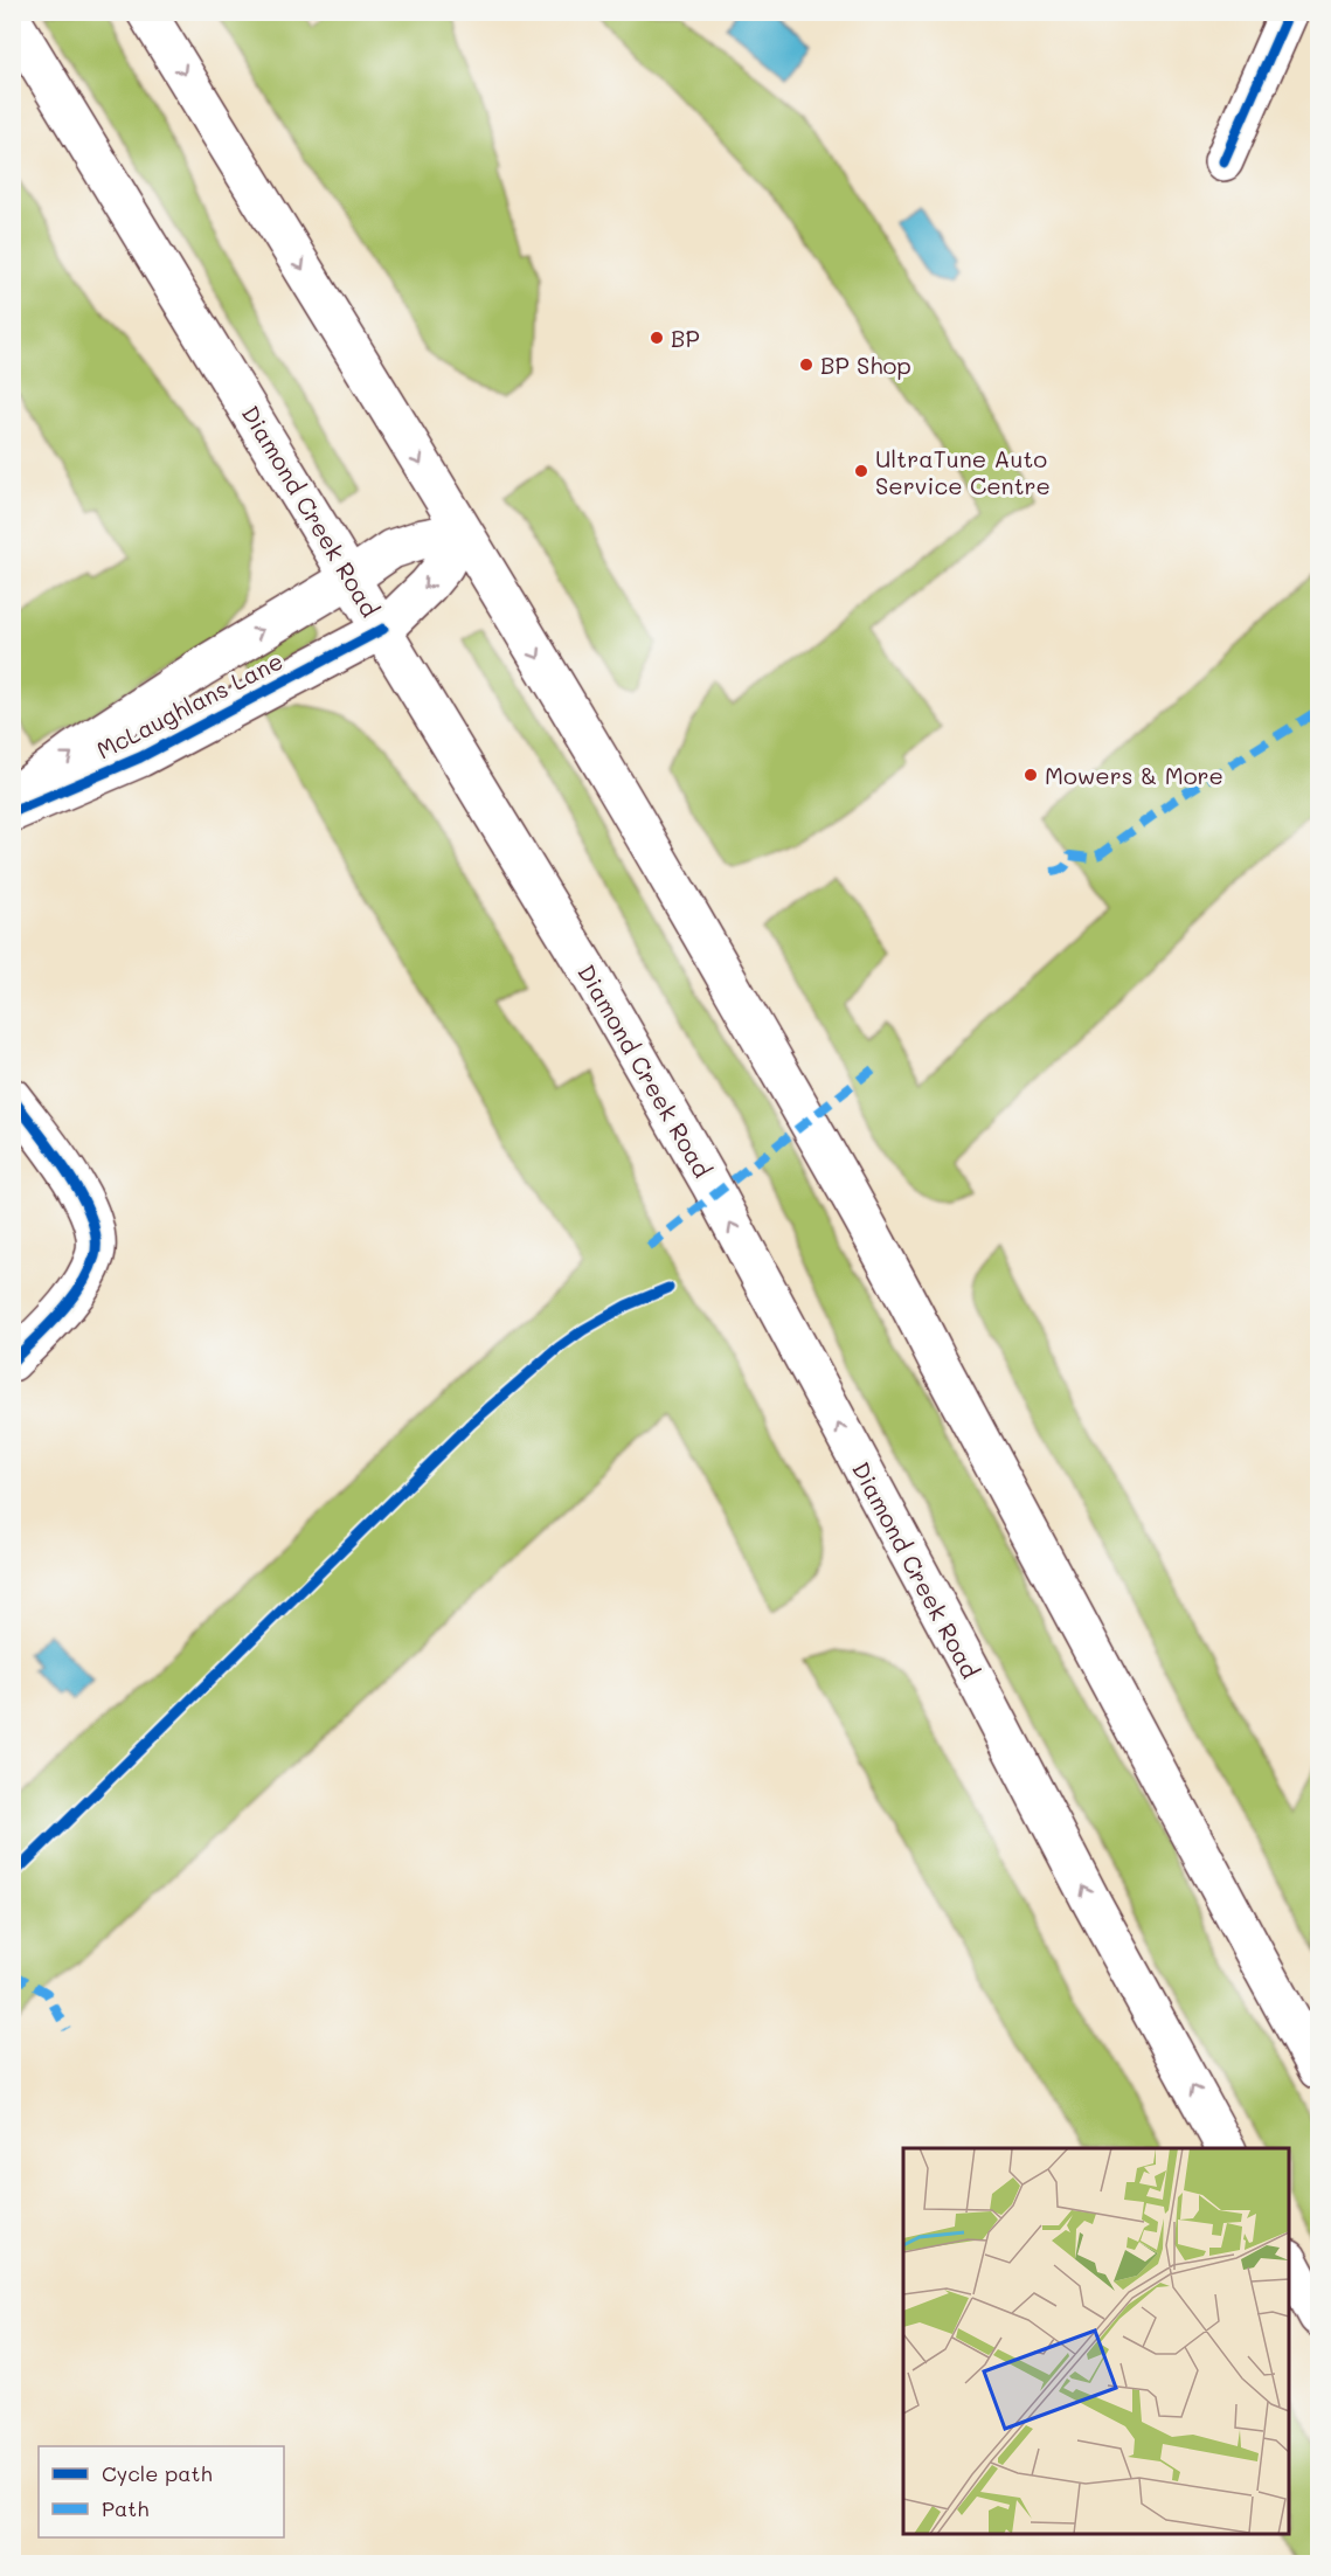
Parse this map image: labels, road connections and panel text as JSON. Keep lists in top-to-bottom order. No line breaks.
{"streets":{"main road":["Diamond Creek Road","McLaughlans Lane"]},"crossings":[["Diamond Creek Road","McLaughlans Lane"]],"places":["BP","BP Shop","UltraTune Auto Service Centre","Mowers & More"],"legend":["Cycle path","Path"]}
